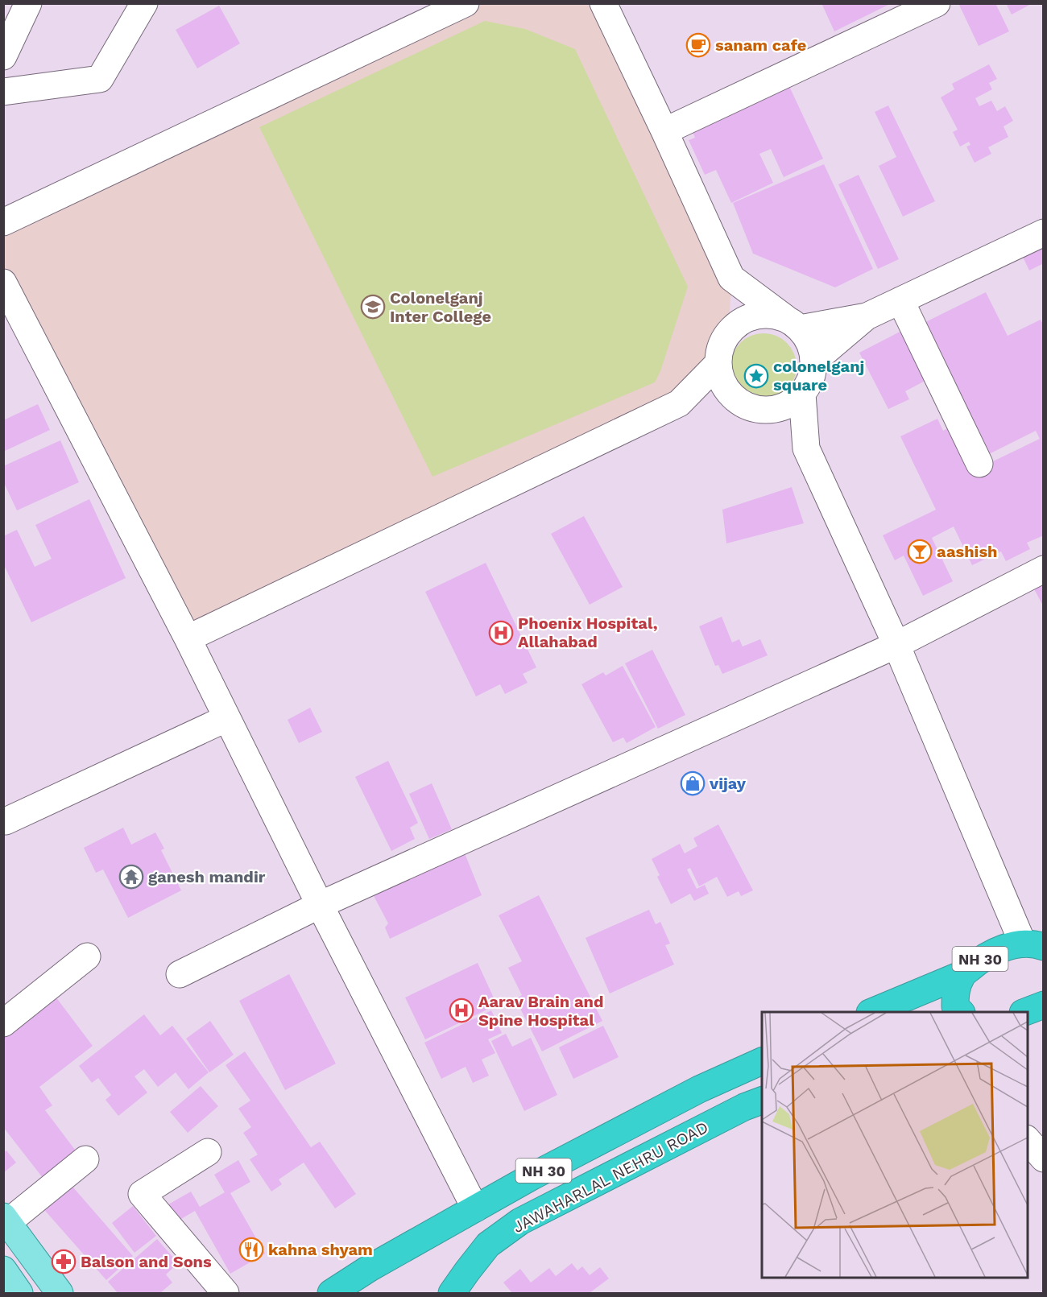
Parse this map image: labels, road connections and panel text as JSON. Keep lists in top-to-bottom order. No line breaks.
{"streets":{"highway":["NH 30","JAWAHARLAL NEHRU ROAD"]},"places":{"cafe":["sanam cafe"],"school or university":["Colonelganj Inter College"],"place":["colonelganj square"],"bar":["aashish"],"hospital":["Phoenix Hospital, Allahabad","Aarav Brain and Spine Hospital"],"shop":["vijay"],"temple":["ganesh mandir"],"restaurant":["kahna shyam"],"pharmacy":["Balson and Sons"]}}
